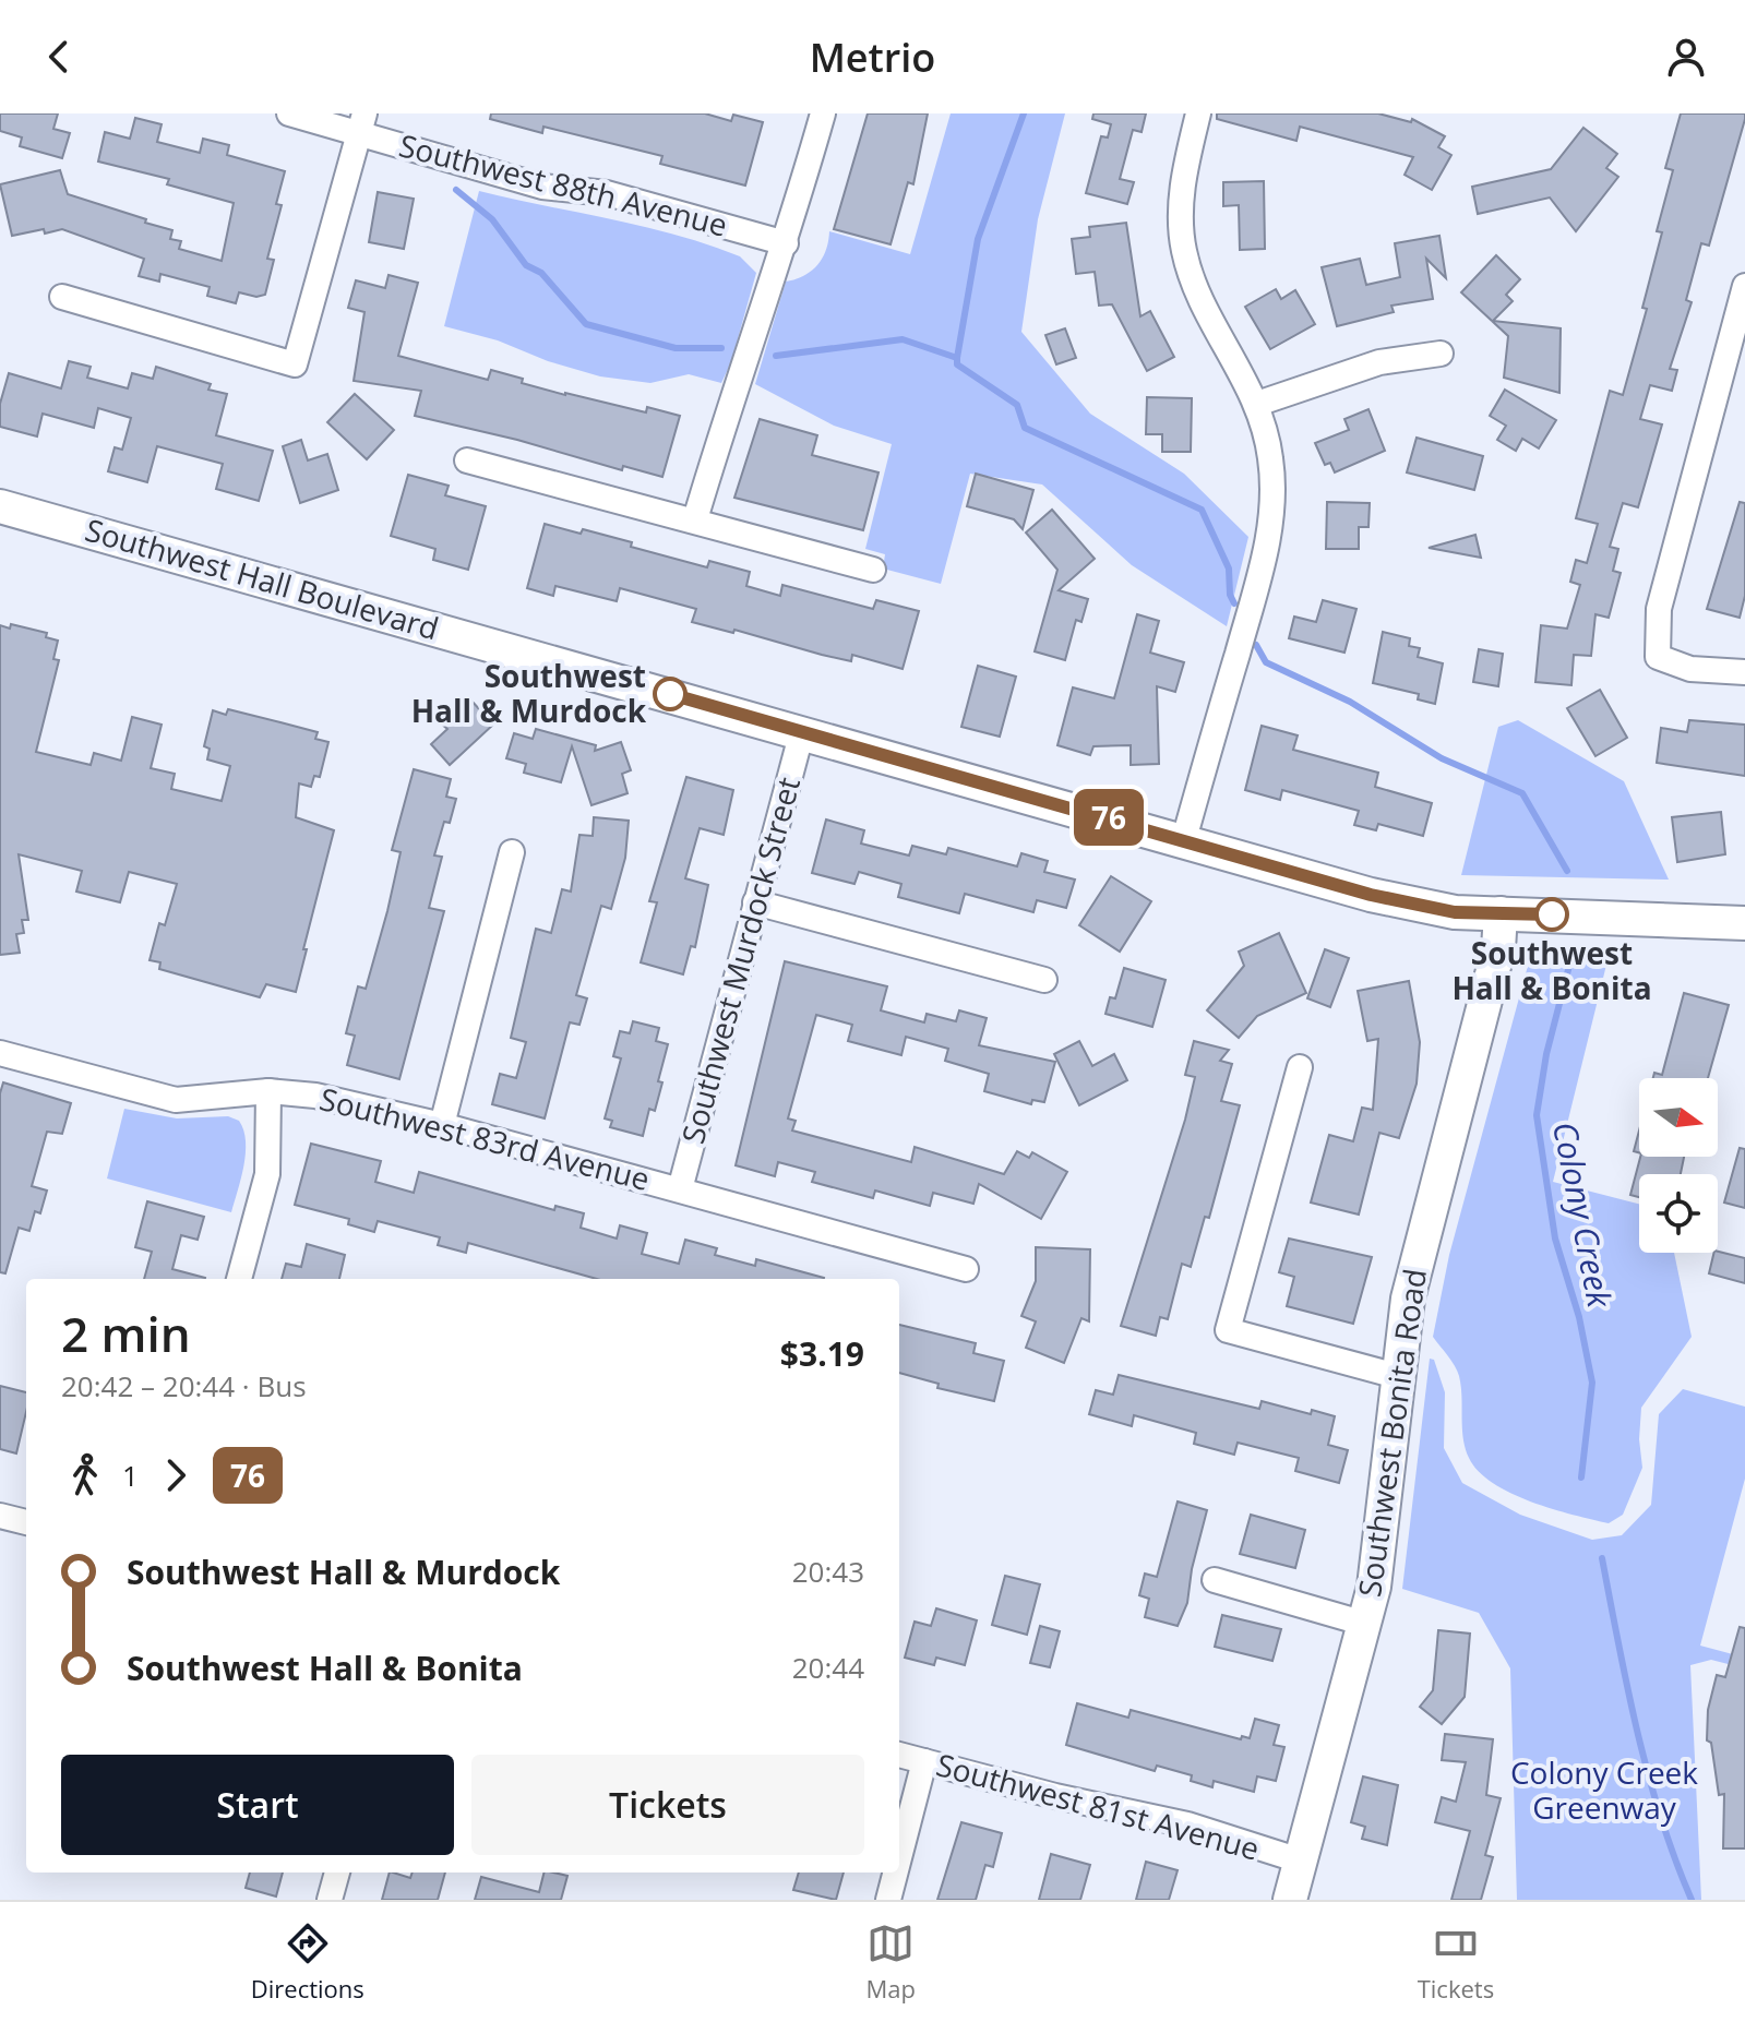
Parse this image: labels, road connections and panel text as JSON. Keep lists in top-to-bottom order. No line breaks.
{"streets":{"main road":["Southwest Hall Boulevard","Southwest Bonita Road"],"street":["Southwest 88th Avenue","Southwest Murdock Street","Southwest 83rd Avenue","Southwest 81st Avenue"]},"crossings":[["Southwest Hall Boulevard","Southwest Murdock Street"],["Southwest Hall Boulevard","Southwest Bonita Road"],["Southwest Murdock Street","Southwest 83rd Avenue"],["Southwest Bonita Road","Southwest 81st Avenue"]],"water":["Colony Creek"],"parks":["Colony Creek Greenway"],"places":["Southwest Hall & Murdock","Southwest Hall & Bonita"],"lines":["bus line 76"],"north":"right","page":{"header":"Metrio","on_map":"76","heading":["2 min","20:42 – 20:44 · Bus","$3.19"],"legs":["1","76"],"list":[{"name":"Southwest Hall & Murdock","value":"20:43"},{"name":"Southwest Hall & Bonita","value":"20:44"}],"buttons":["Start","Tickets"],"tabs":["Directions","Map","Tickets"]}}
